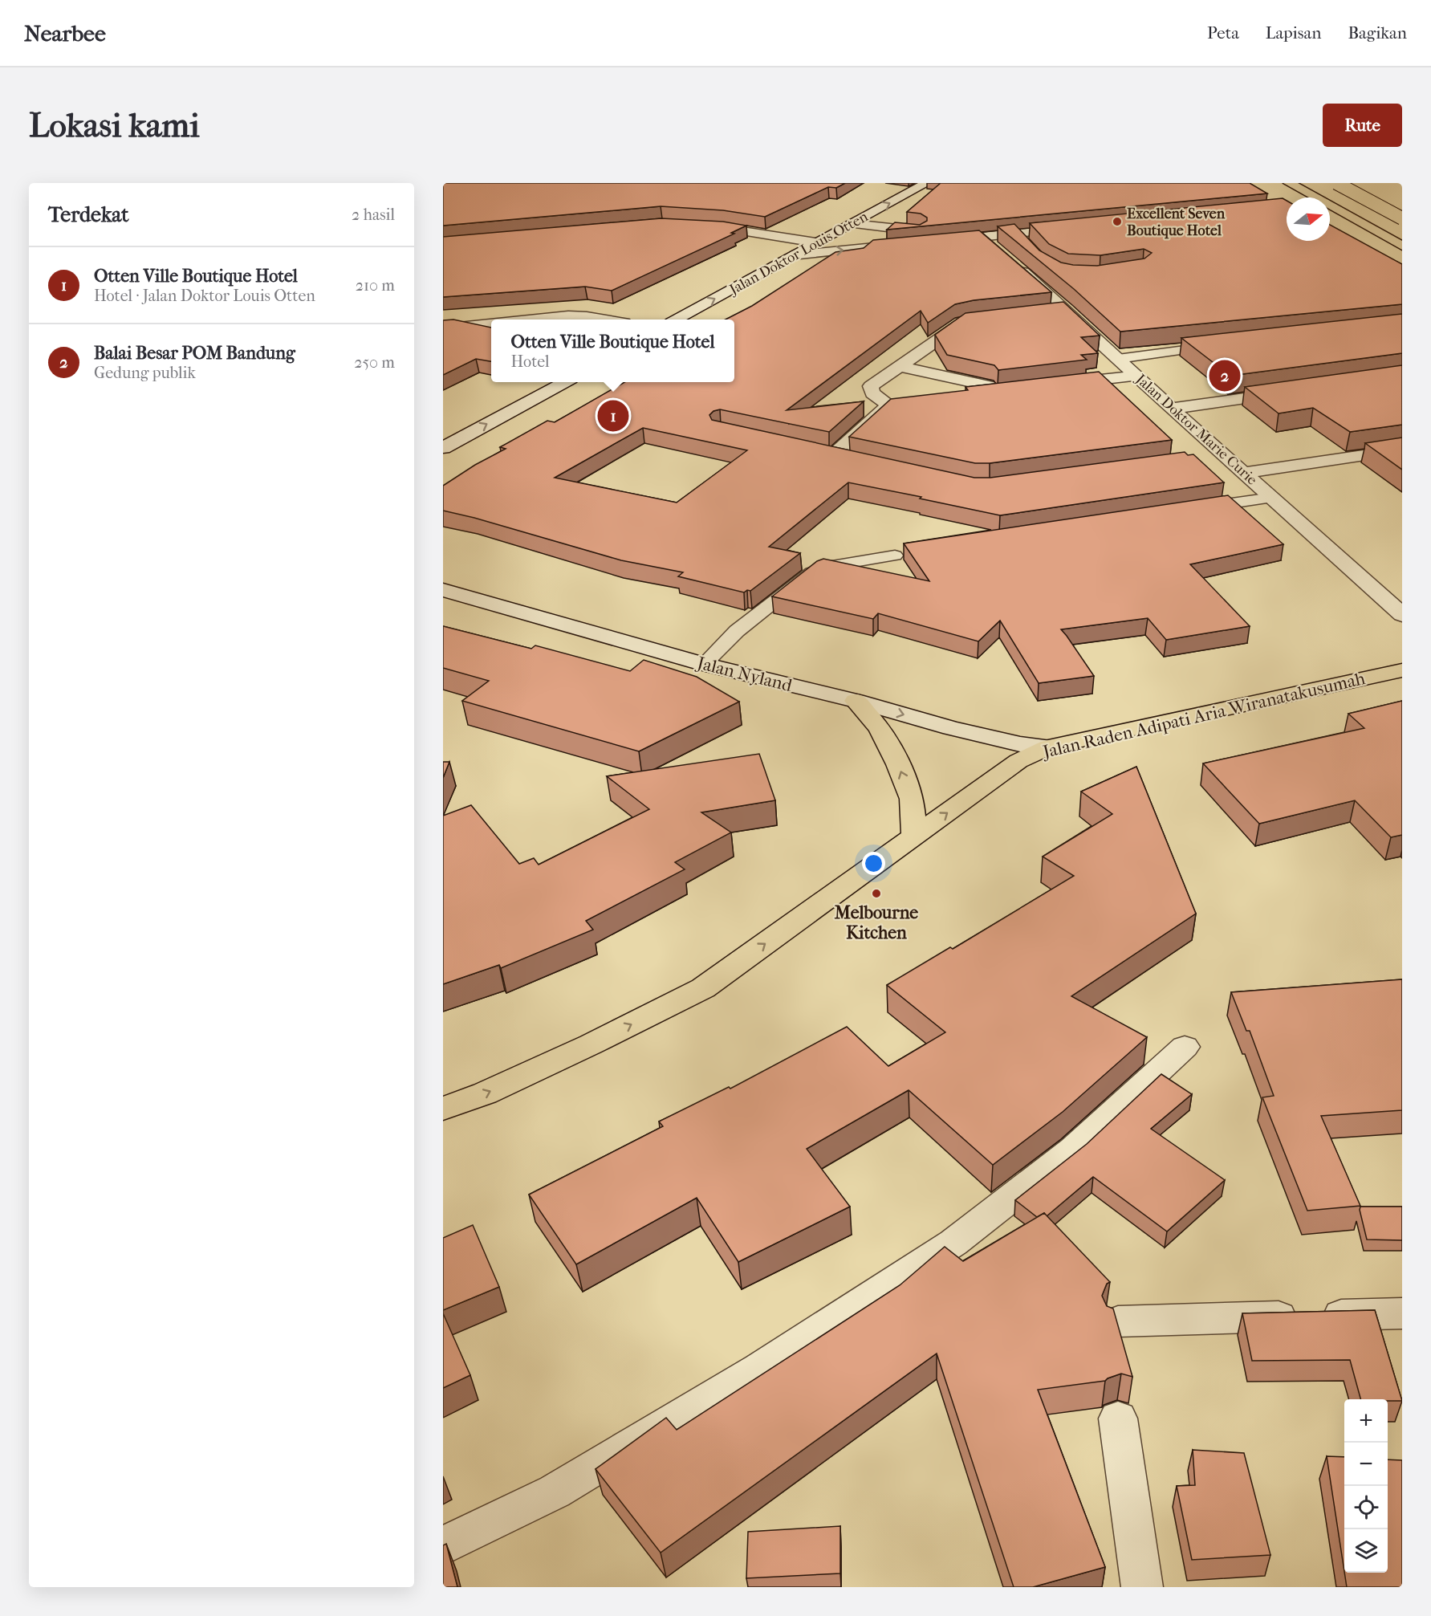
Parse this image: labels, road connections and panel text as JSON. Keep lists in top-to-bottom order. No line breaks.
{"streets":{"main road":["Jalan Raden Adipati Aria Wiranatakusumah"],"street":["Jalan Doktor Louis Otten","Jalan Doktor Marie Curie","Jalan Nyland"]},"crossings":[["Jalan Nyland","Jalan Raden Adipati Aria Wiranatakusumah"]],"one_way":["Jalan Raden Adipati Aria Wiranatakusumah"],"places":["Excellent Seven Boutique Hotel","Melbourne Kitchen"],"north":"right","page":{"header":"Nearbee","nav":["Peta","Lapisan","Bagikan"],"buttons":"Rute","title":"Lokasi kami","heading":["Terdekat","2 hasil"],"list":[{"mark":"1","name":"Otten Ville Boutique Hotel","note":"Hotel · Jalan Doktor Louis Otten","value":"210 m"},{"mark":"2","name":"Balai Besar POM Bandung","note":"Gedung publik","value":"250 m"}],"popup":["Otten Ville Boutique Hotel","Hotel"],"pins":["2","1"],"map_buttons":["+","−"]}}
